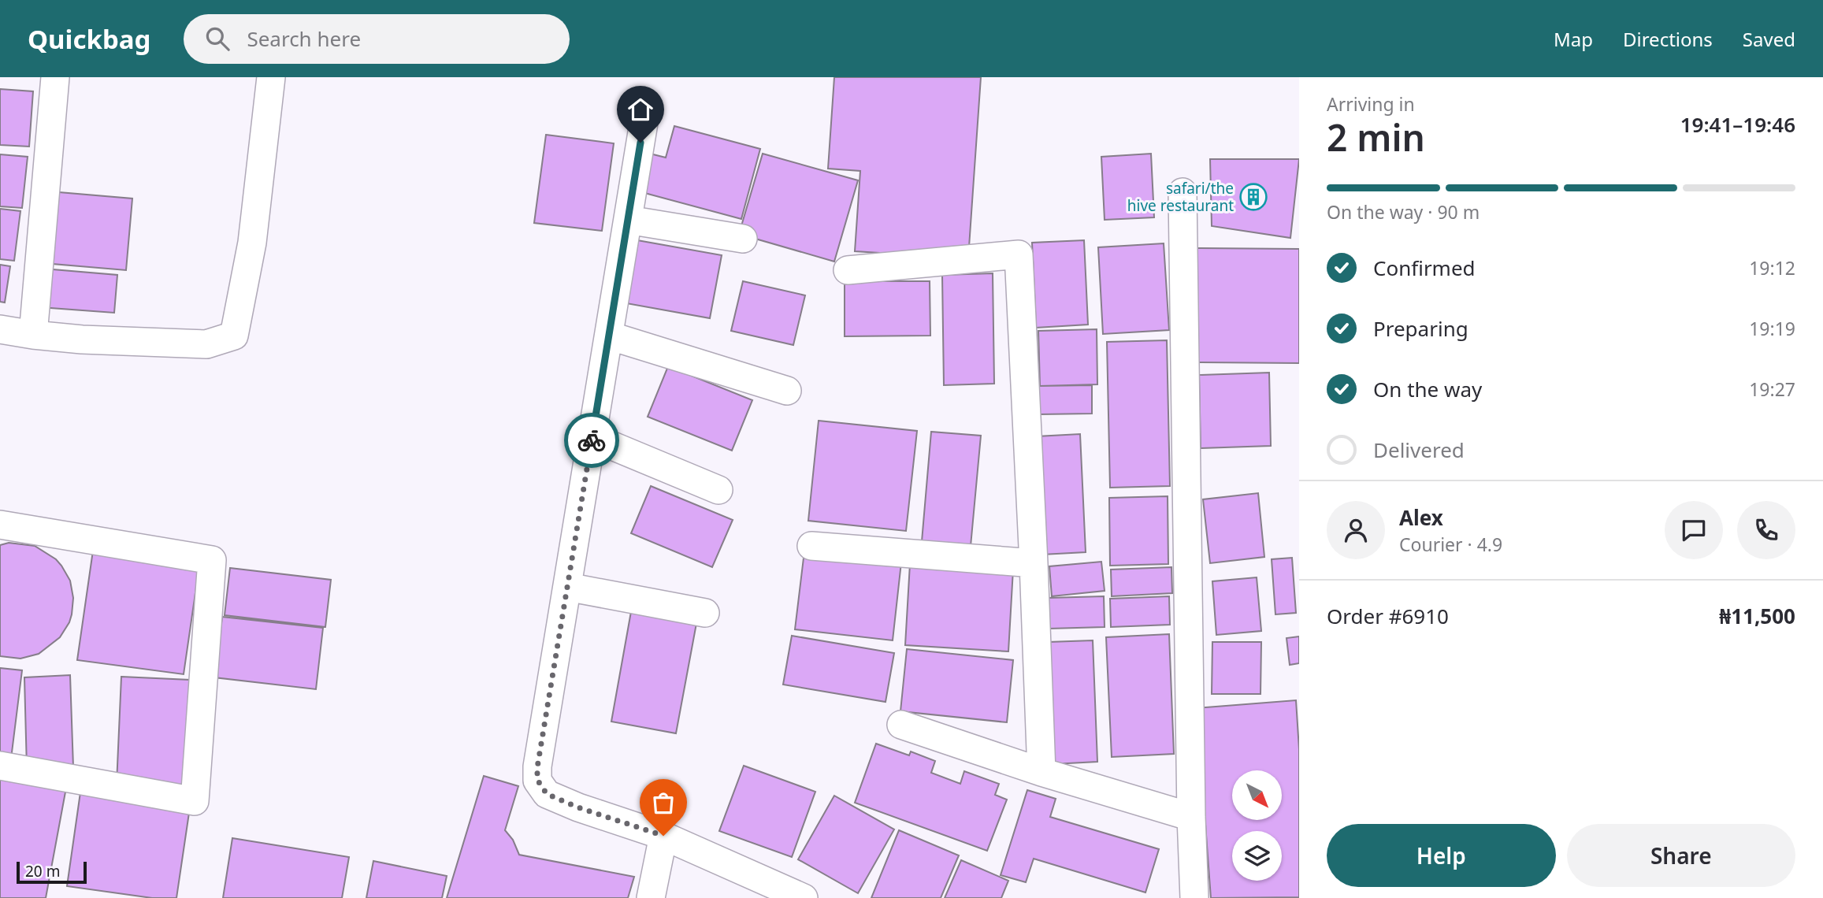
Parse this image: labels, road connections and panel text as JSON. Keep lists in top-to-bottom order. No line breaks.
{"places":{"building":["safari/the hive restaurant"]},"scale_bar":"20 m","north":"bottom right","page":{"header":"Quickbag","search":"Search here","nav":["Map","Directions","Saved"],"heading":["2 min","Arriving in","19:41–19:46"],"panel":["Alex","Courier · 4.9","Order #6910","₦11,500"],"bar":"On the way · 90 m","list":[["Confirmed","19:12"],["Preparing","19:19"],["On the way","19:27"],"Delivered"],"buttons":["Help","Share"],"scale":"20 m"}}
